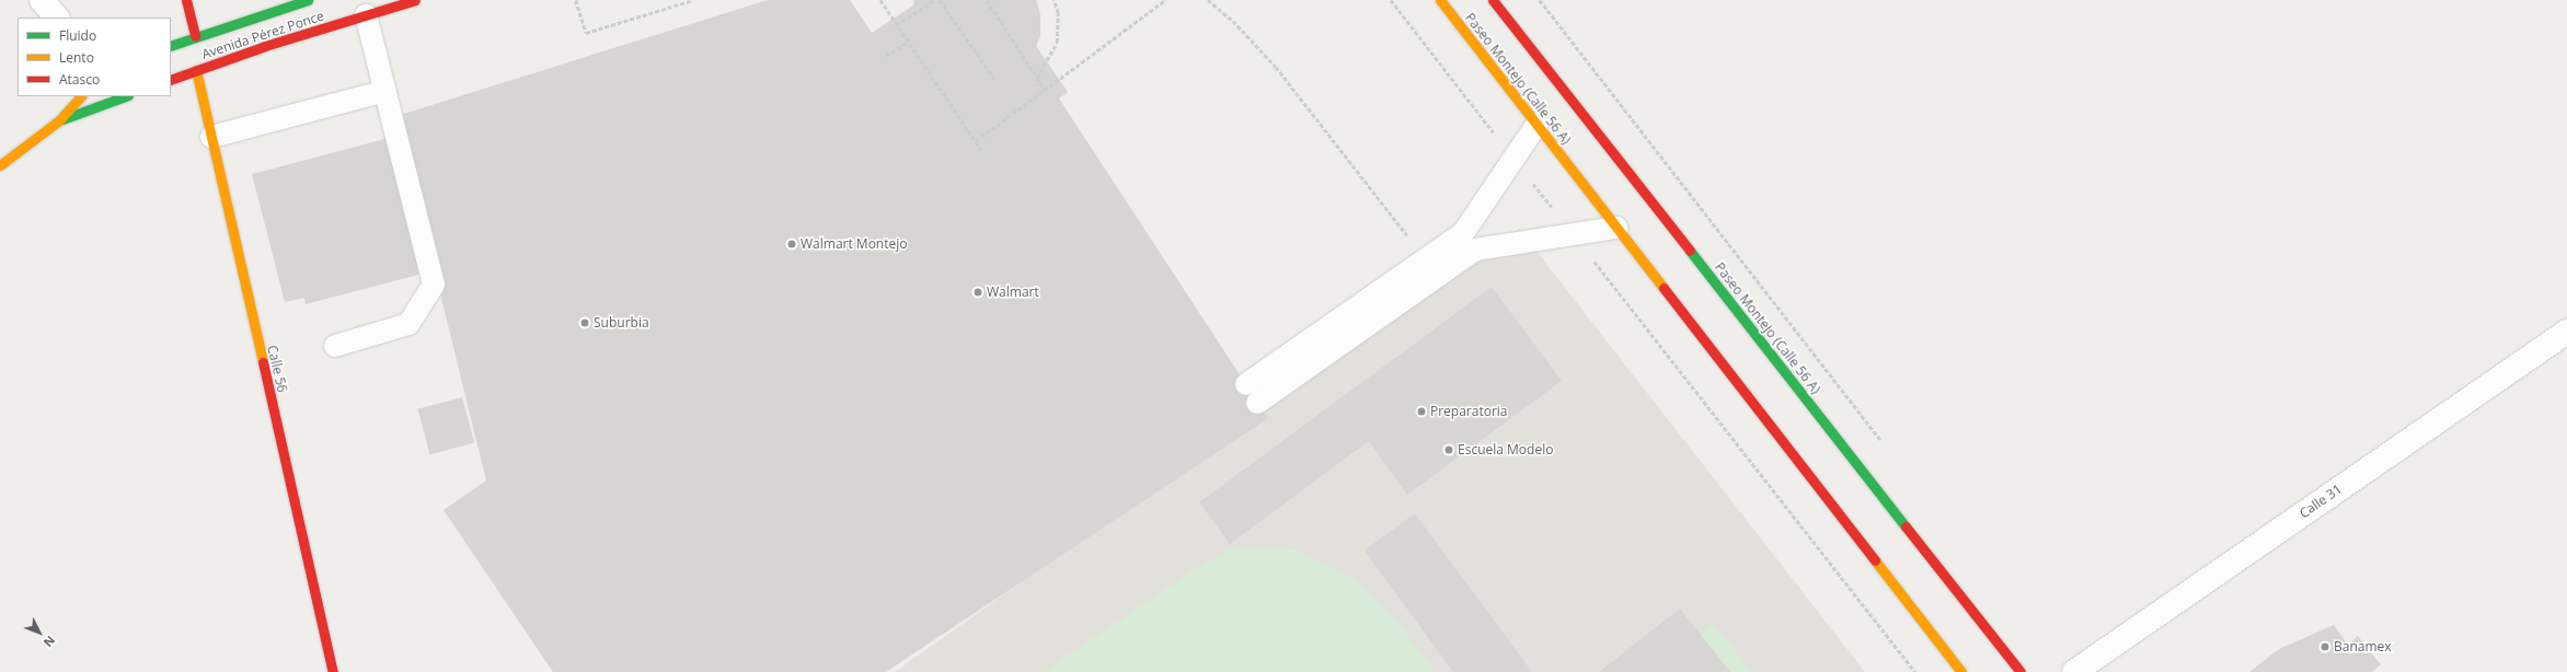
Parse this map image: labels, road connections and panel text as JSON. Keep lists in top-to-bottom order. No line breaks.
{"streets":{"main road":["Avenida Pérez Ponce","Paseo Montejo (Calle 56 A)","Calle 56"],"street":["Calle 31"]},"crossings":[["Avenida Pérez Ponce","Calle 56"]],"places":["Walmart Montejo","Walmart","Suburbia","Preparatoria","Escuela Modelo","Banamex"],"legend":["Fluido","Lento","Atasco"],"north":"bottom right"}
